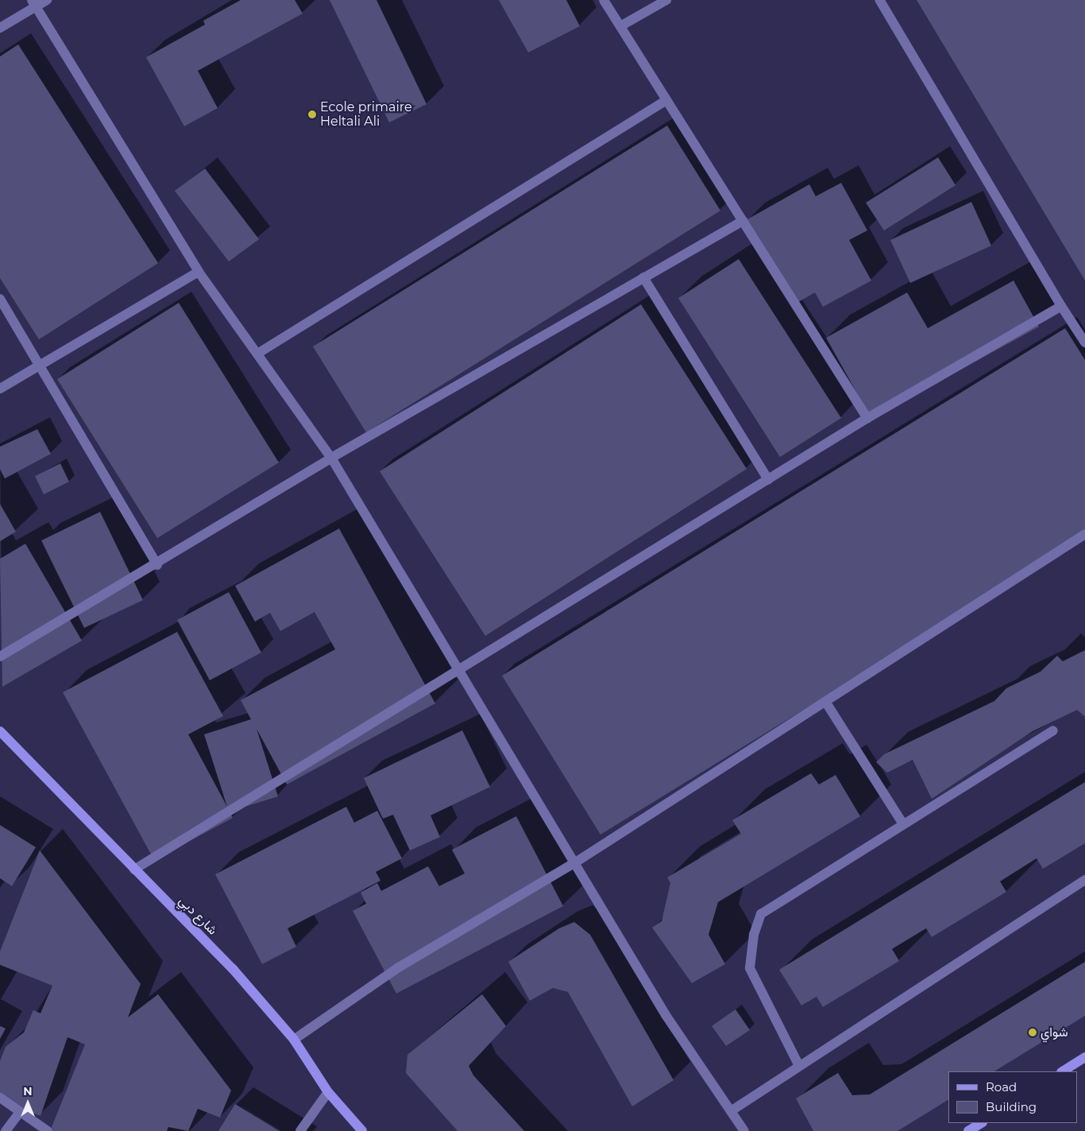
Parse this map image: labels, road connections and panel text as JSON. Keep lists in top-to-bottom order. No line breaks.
{"streets":{"main road":["شارع دبي"]},"places":["Ecole primaire Heltali Ali","شواي"],"legend":["Road","Building"],"north":"top"}
